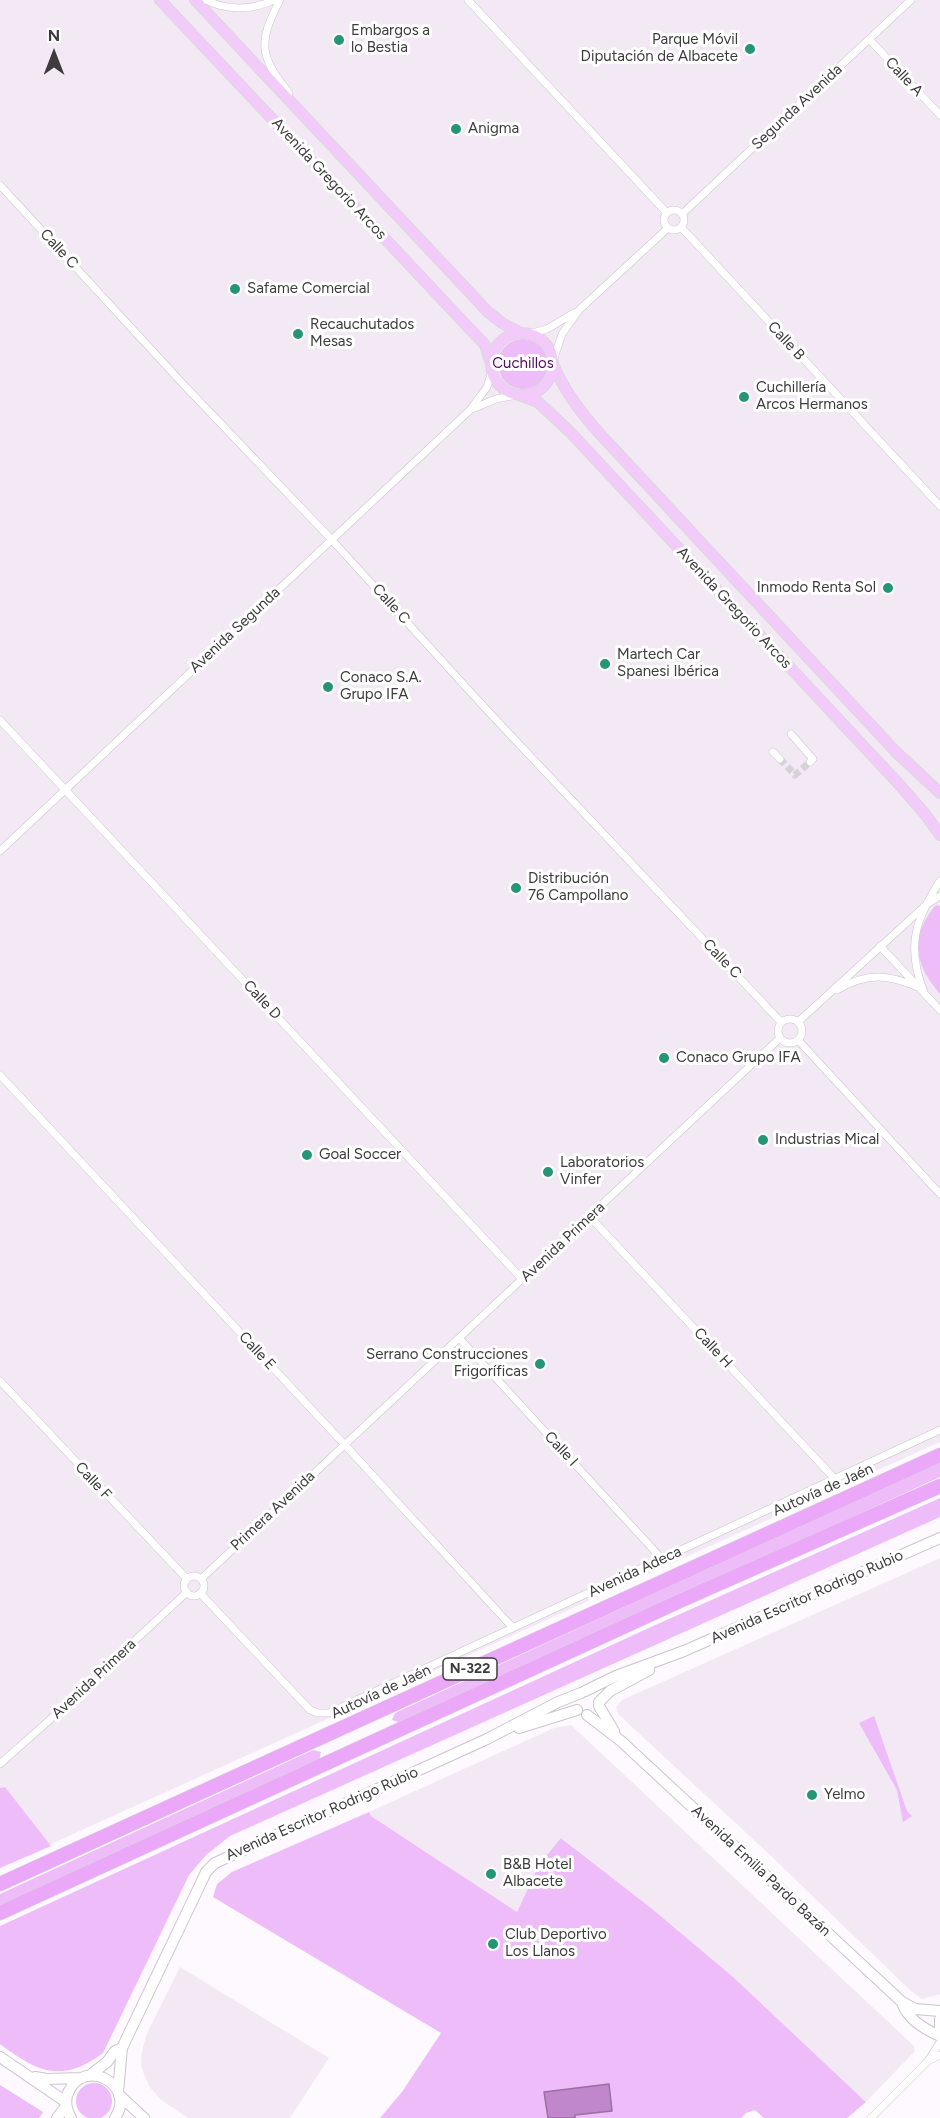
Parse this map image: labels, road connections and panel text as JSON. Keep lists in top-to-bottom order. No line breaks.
{"streets":{"highway":["Autovía de Jaén","N-322"],"main road":["Avenida Gregorio Arcos"],"street":["Calle A","Segunda Avenida","Calle C","Calle B","Avenida Segunda","Calle D","Avenida Primera","Calle H","Calle E","Calle I","Calle F","Primera Avenida","Avenida Adeca","Avenida Escritor Rodrigo Rubio","Avenida Emilia Pardo Bazán"]},"crossings":[["Calle A","Segunda Avenida"],["Segunda Avenida","Calle B"],["Avenida Gregorio Arcos","Avenida Segunda"],["Calle C","Avenida Segunda"],["Calle C","Avenida Primera"],["Avenida Segunda","Calle D"],["Calle D","Avenida Primera"],["Avenida Primera","Calle H"],["Avenida Primera","Calle E"],["Avenida Primera","Calle I"],["Avenida Primera","Calle F"],["Avenida Primera","Primera Avenida"],["Avenida Primera","Avenida Adeca"],["Calle H","Avenida Adeca"],["Calle E","Primera Avenida"],["Calle E","Avenida Adeca"],["Calle I","Avenida Adeca"],["Calle F","Primera Avenida"],["Calle F","Avenida Adeca"],["Primera Avenida","Avenida Adeca"],["Avenida Escritor Rodrigo Rubio","Avenida Emilia Pardo Bazán"]],"parks":["Cuchillos"],"places":["Embargos a lo Bestia","Parque Móvil Diputación de Albacete","Anigma","Safame Comercial","Recauchutados Mesas","Cuchillería Arcos Hermanos","Inmodo Renta Sol","Martech Car Spanesi Ibérica","Conaco S.A. Grupo IFA","Distribución 76 Campollano","Conaco Grupo IFA","Industrias Mical","Goal Soccer","Laboratorios Vinfer","Serrano Construcciones Frigoríficas","Yelmo","B&B Hotel Albacete","Club Deportivo Los Llanos"],"north":"top"}
